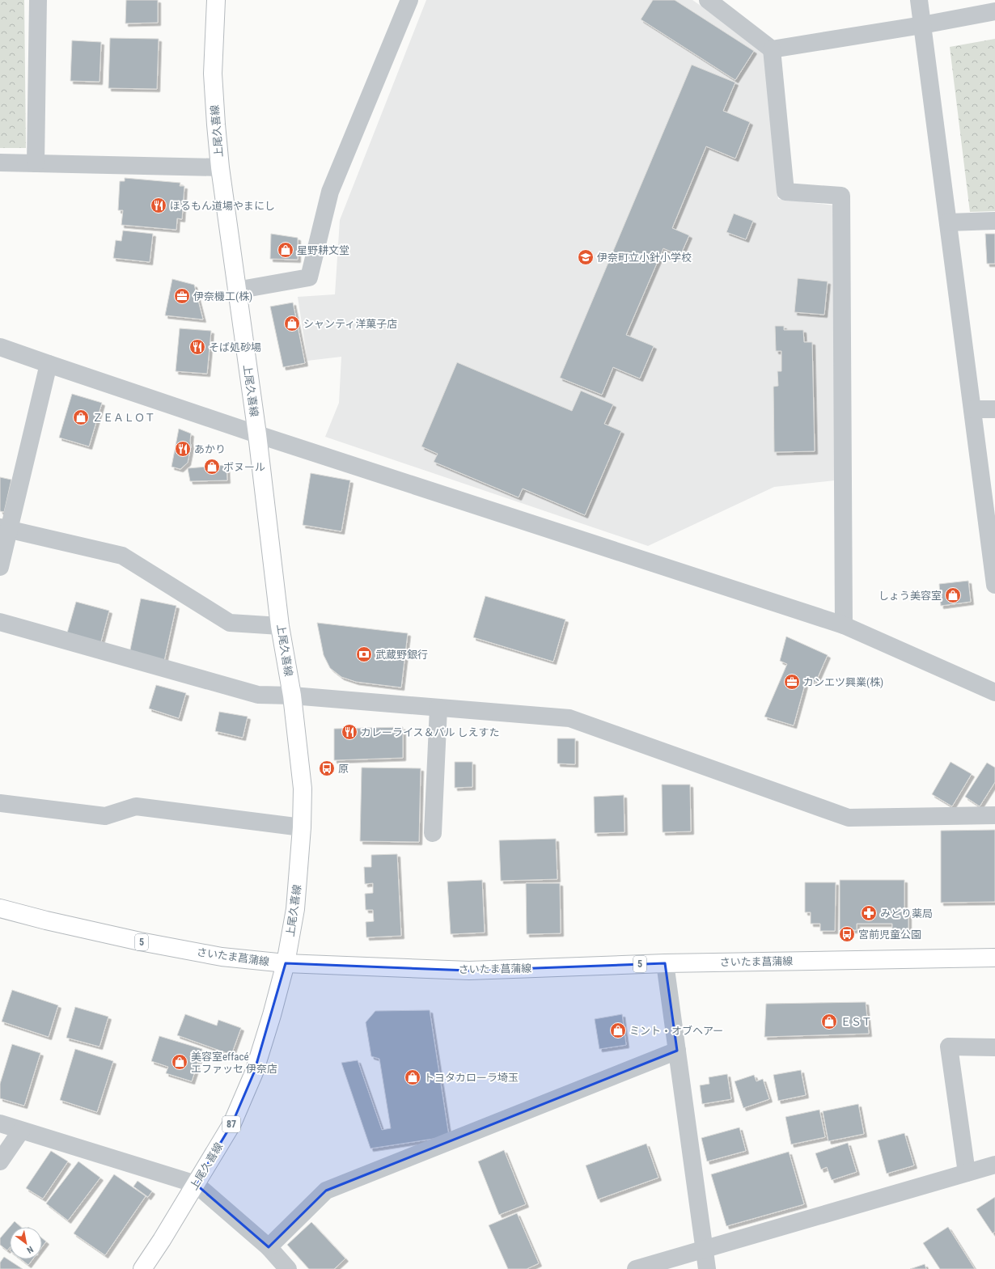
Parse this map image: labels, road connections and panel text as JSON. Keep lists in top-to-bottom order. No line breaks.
{"streets":{"main road":["上尾久喜線","5","さいたま菖蒲線","87"]},"crossings":[["上尾久喜線","さいたま菖蒲線"]],"places":{"restaurant":["ほるもん道場やまにし","そば処砂場","あかり","カレーライス＆バル しえすた"],"shop":["星野耕文堂","シャンティ洋菓子店","ＺＥＡＬＯＴ","ボヌール","しょう美容室","ＥＳＴ","ミント・オブヘアー","美容室effacé エファッセ 伊奈店","トヨタカローラ埼玉"],"school or university":["伊奈町立小針小学校"],"office":["伊奈機工(株)","カンエツ興業(株)"],"bank":["武蔵野銀行"],"bus stop":["原","宮前児童公園"],"pharmacy":["みどり薬局"]},"north":"bottom right"}
